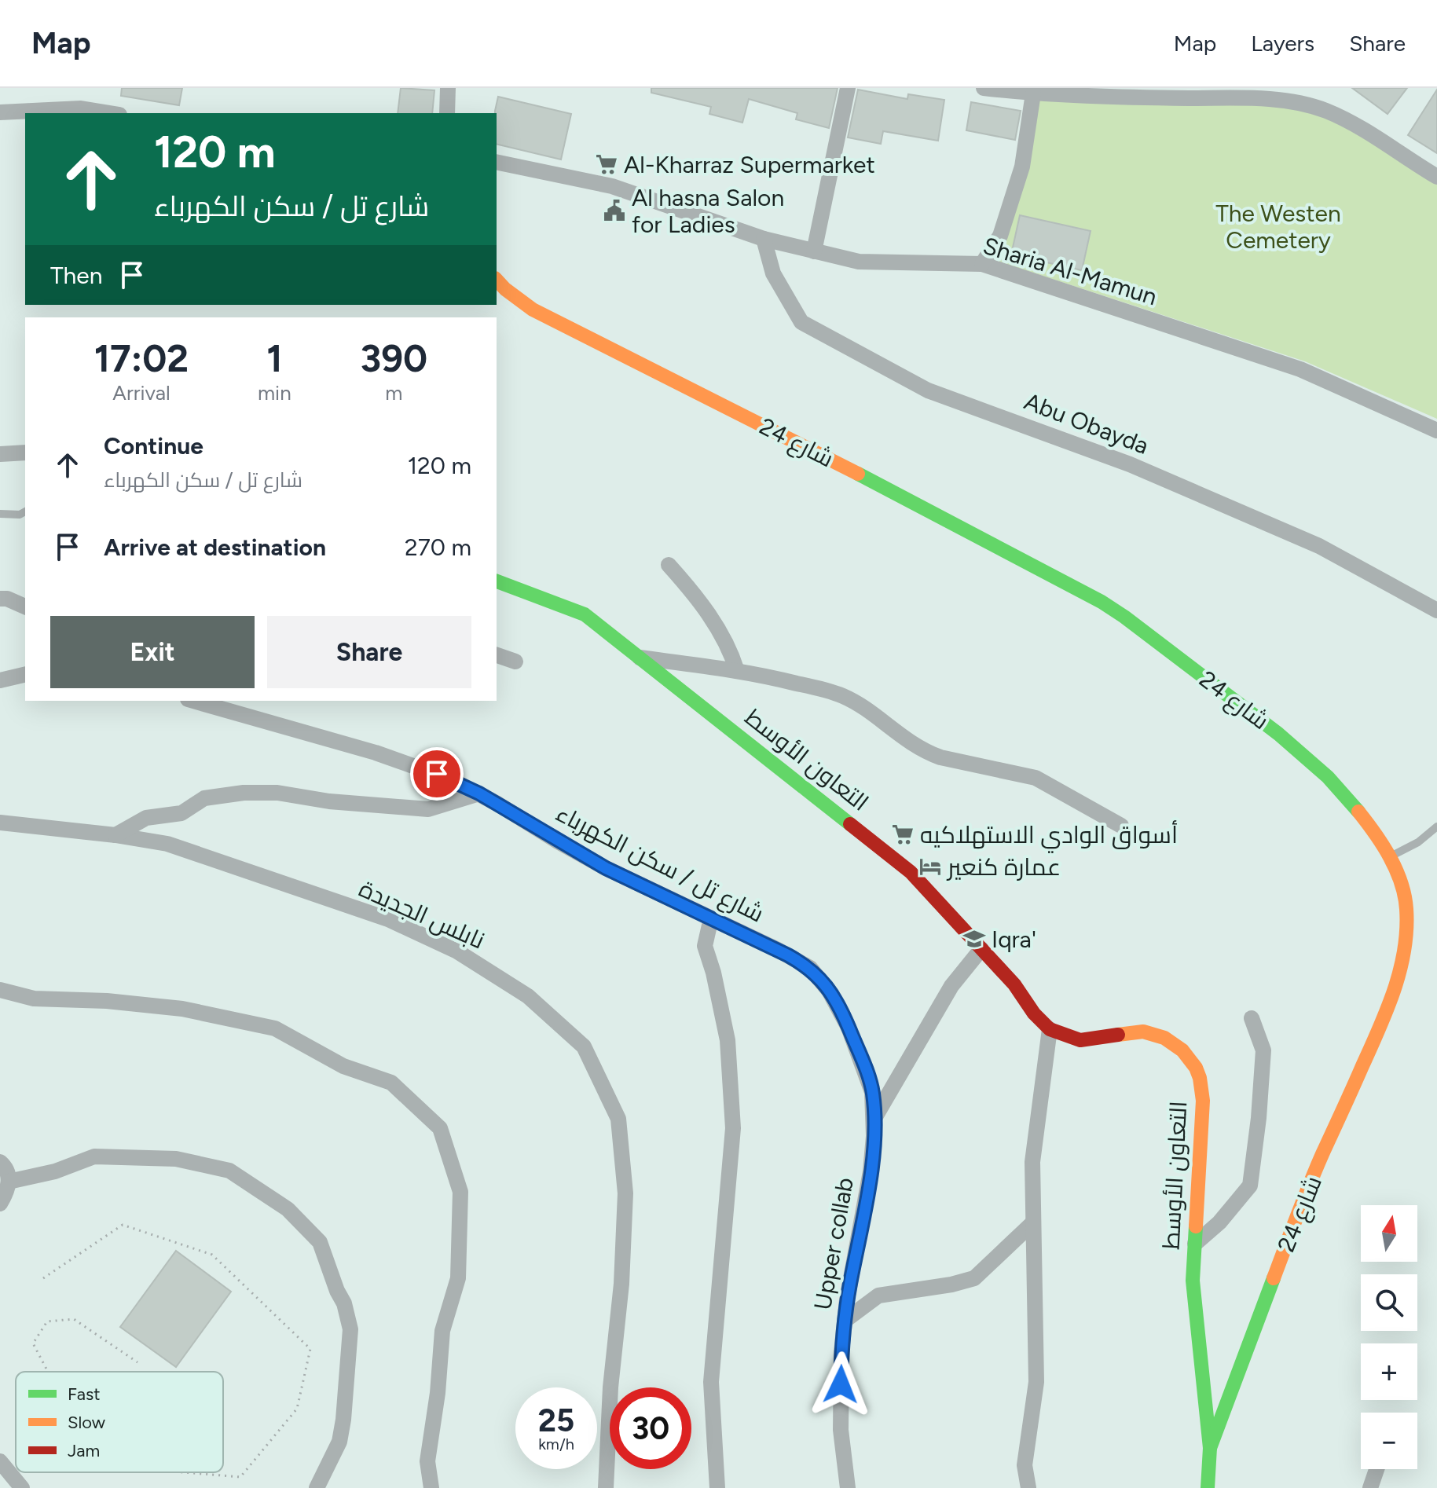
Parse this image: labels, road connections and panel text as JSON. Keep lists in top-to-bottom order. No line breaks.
{"streets":{"street":["Sharia Al-Mamun","Abu Obayda","شارع 24","التعاون الأوسط","شارع تل / سكن الكهرباء","نابلس الجديدة","Upper collab"]},"crossings":[["Sharia Al-Mamun","Abu Obayda"],["شارع 24","التعاون الأوسط"],["شارع تل / سكن الكهرباء","Upper collab"]],"parks":["The Westen Cemetery"],"places":{"supermarket":["Al-Kharraz Supermarket","أسواق الوادي الاستهلاكيه"],"public building":["Al hasna Salon for Ladies"],"hotel":["عمارة كنعير"],"school or university":["Iqra'"]},"legend":["Fast","Slow","Jam"],"north":"top","page":{"header":"Map","nav":["Map","Layers","Share"],"turn":["120 m","شارع تل / سكن الكهرباء"],"then":"Then","eta":["17:02","Arrival","1","min","390","m"],"list":[{"name":"Continue","note":"شارع تل / سكن الكهرباء","value":"120 m"},{"name":"Arrive at destination","value":"270 m"}],"buttons":["Exit","Share"],"map_buttons":["+","−"],"speed":"25 km/h","limit":"30"}}
